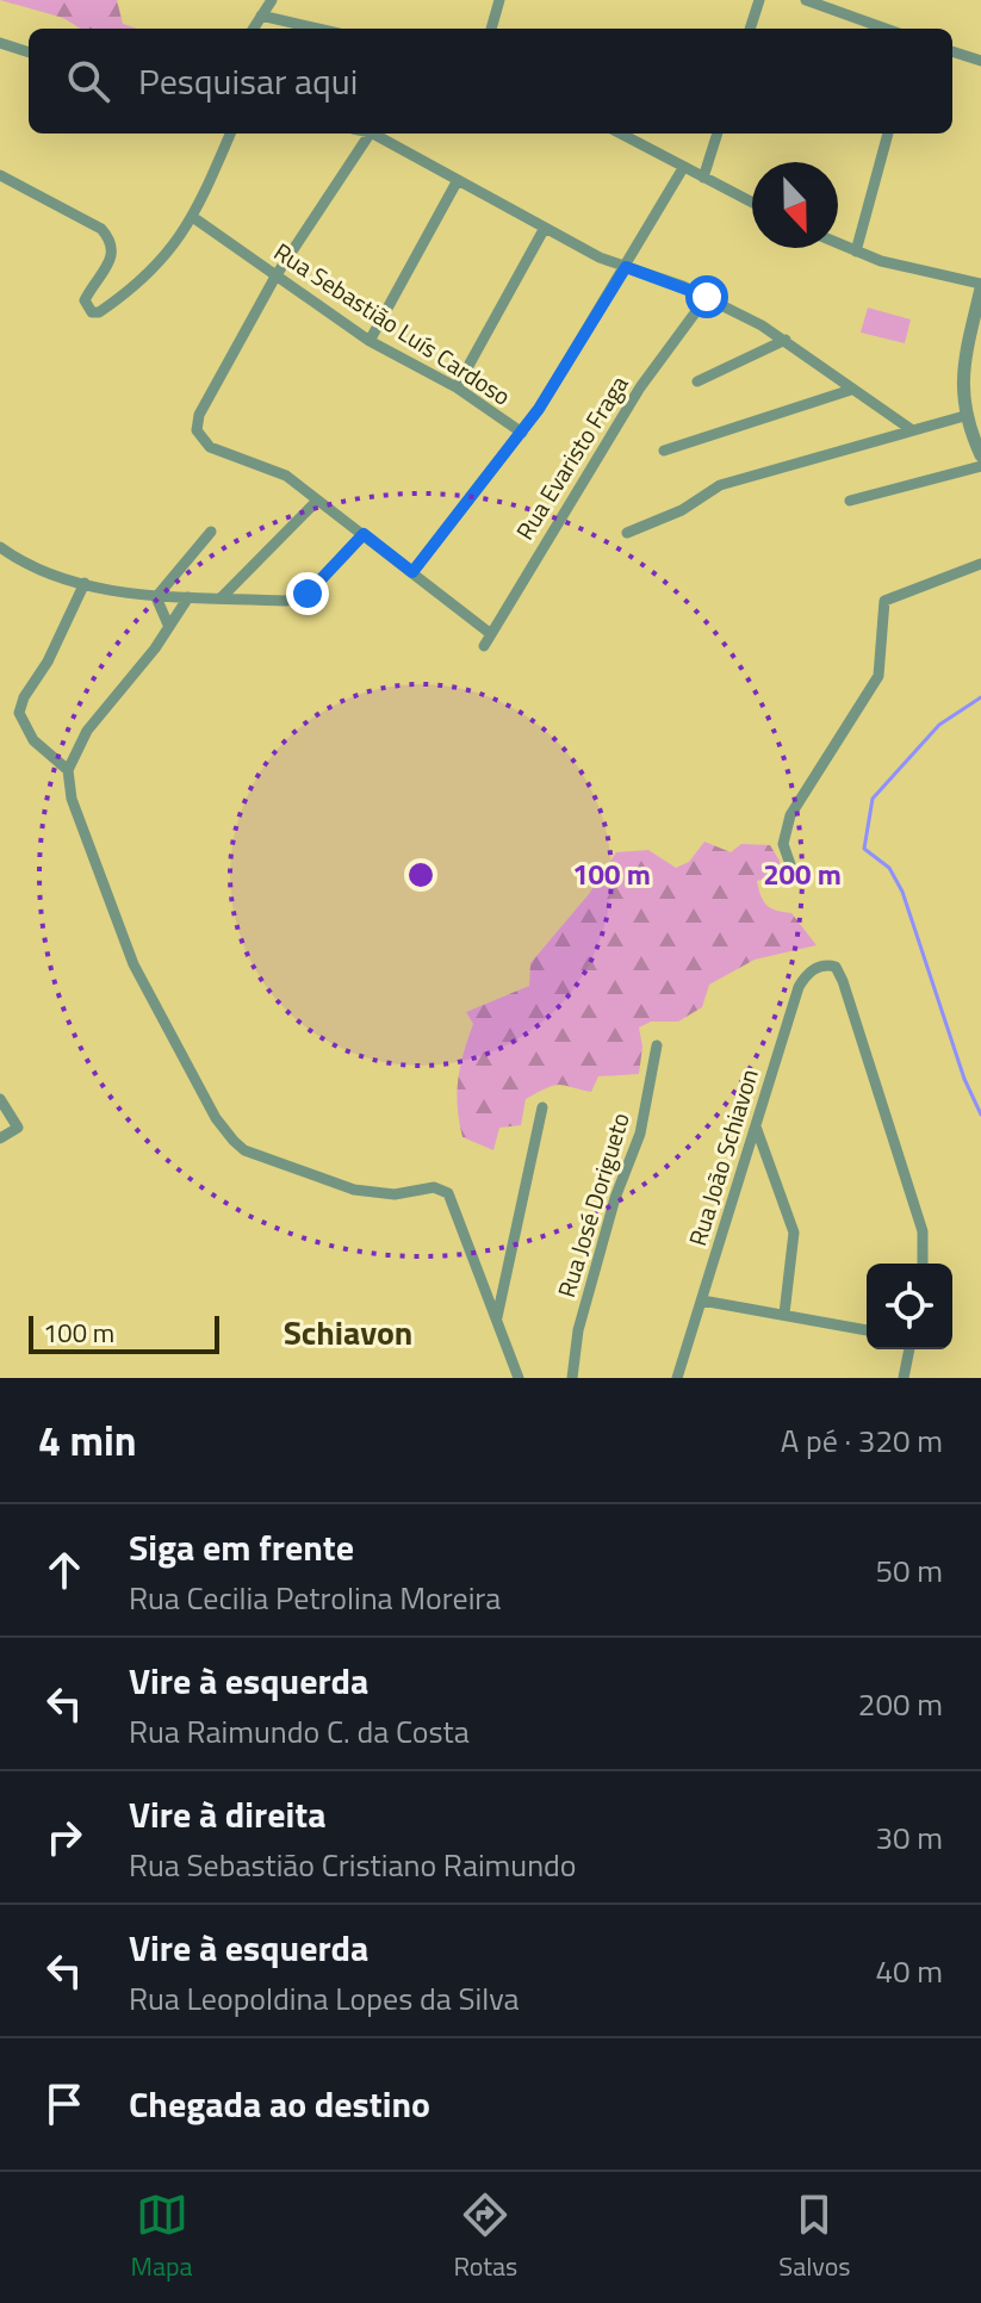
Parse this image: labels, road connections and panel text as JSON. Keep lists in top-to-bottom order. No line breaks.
{"streets":{"street":["Rua Sebastião Luís Cardoso","Rua Evaristo Fraga","Rua João Schiavon","Rua José Dorigueto"]},"districts":["Schiavon"],"scale_bar":"100 m","north":"bottom","page":{"search":"Pesquisar aqui","scale":"100 m","heading":["4 min","A pé · 320 m"],"list":[["Siga em frente","Rua Cecilia Petrolina Moreira","50 m"],["Vire à esquerda","Rua Raimundo C. da Costa","200 m"],["Vire à direita","Rua Sebastião Cristiano Raimundo","30 m"],["Vire à esquerda","Rua Leopoldina Lopes da Silva","40 m"],"Chegada ao destino"],"nav":["Mapa","Rotas","Salvos"]},"rings":["100 m","200 m"]}
